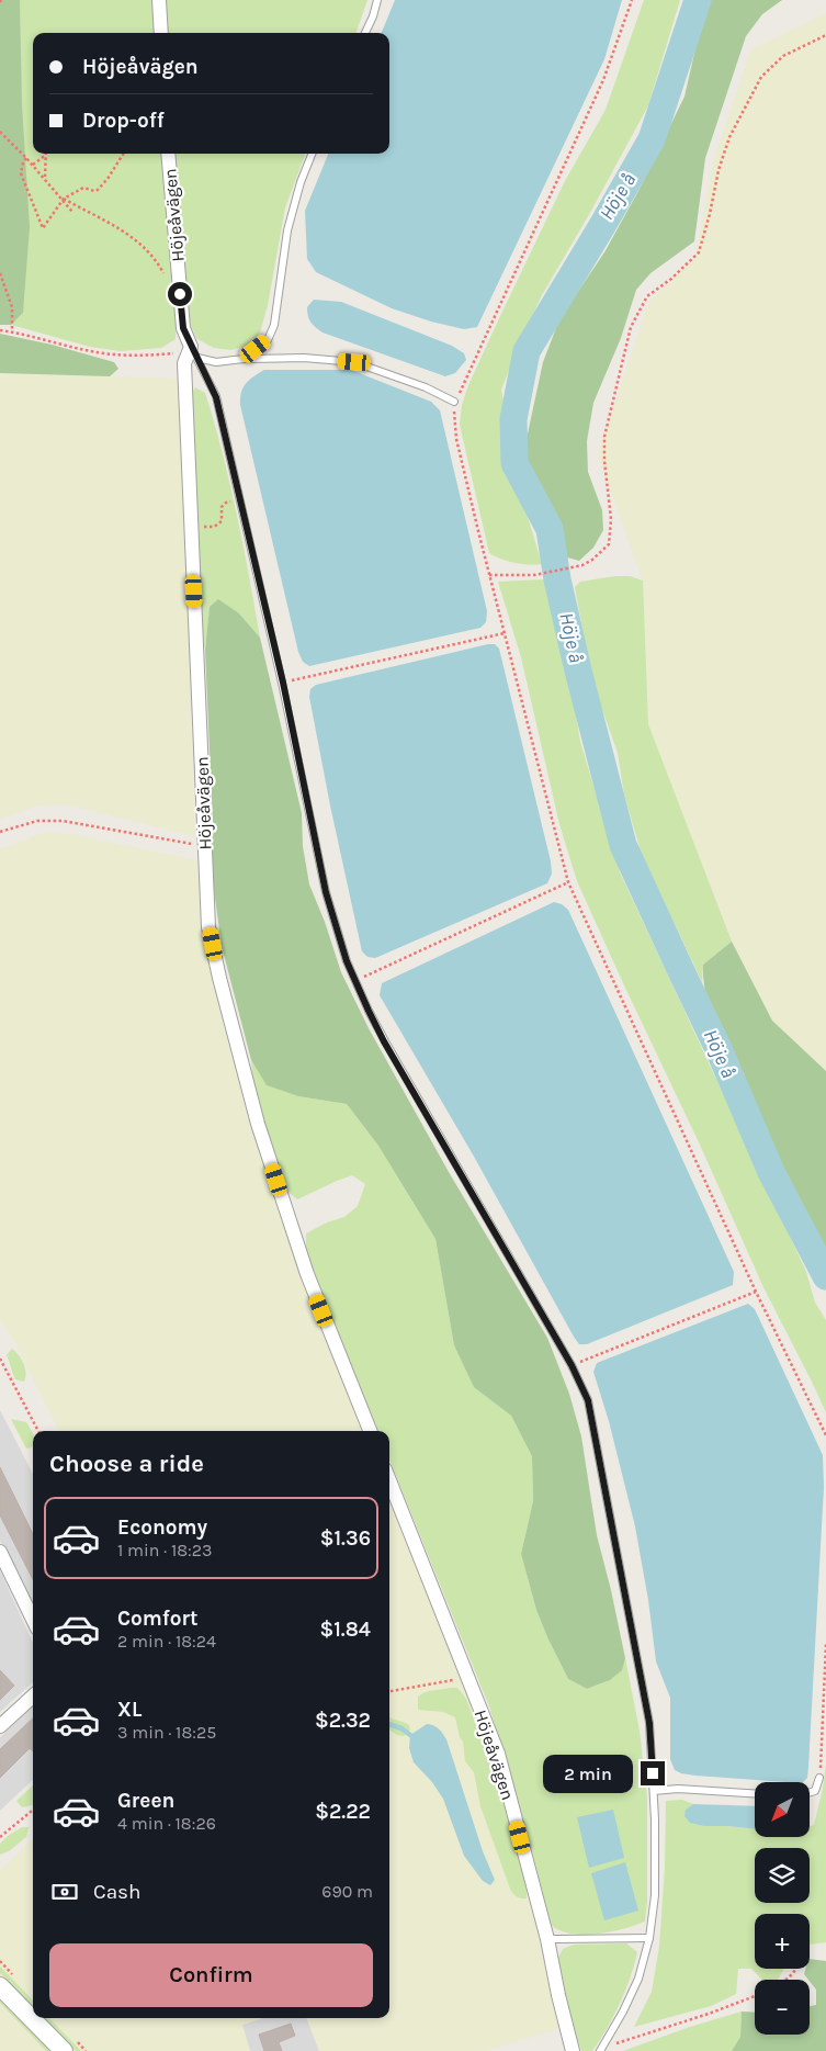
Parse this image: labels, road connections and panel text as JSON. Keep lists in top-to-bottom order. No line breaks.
{"streets":{"street":["Höjeåvägen"]},"water":["Höje å"],"north":"bottom left","page":{"banner":["Höjeåvägen","Drop-off"],"heading":"Choose a ride","list":[{"name":"Economy","note":"1 min · 18:23","value":"$1.36"},{"name":"Comfort","note":"2 min · 18:24","value":"$1.84"},{"name":"XL","note":"3 min · 18:25","value":"$2.32"},{"name":"Green","note":"4 min · 18:26","value":"$2.22"}],"bubble":"2 min","map_buttons":["+","−"],"pay":["Cash","690 m"],"buttons":"Confirm"}}
